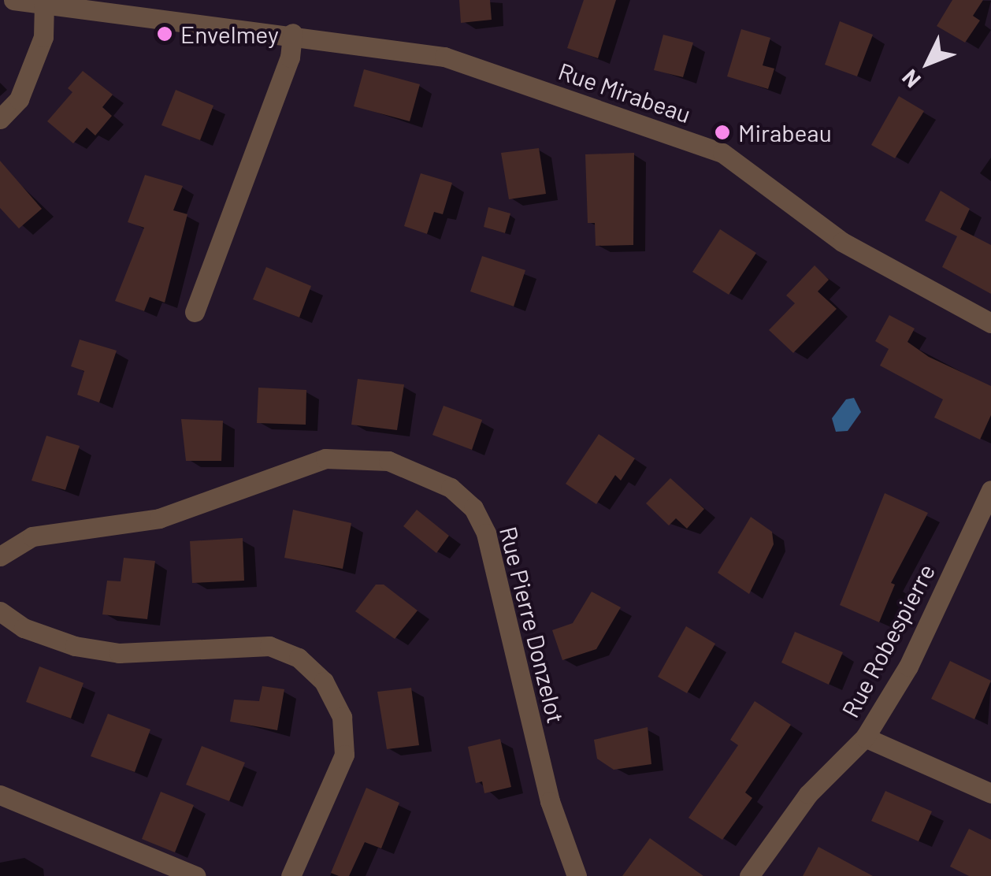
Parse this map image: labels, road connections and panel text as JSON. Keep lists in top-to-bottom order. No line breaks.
{"streets":{"street":["Rue Mirabeau","Rue Pierre Donzelot","Rue Robespierre"]},"places":["Envelmey","Mirabeau"],"north":"bottom left"}
